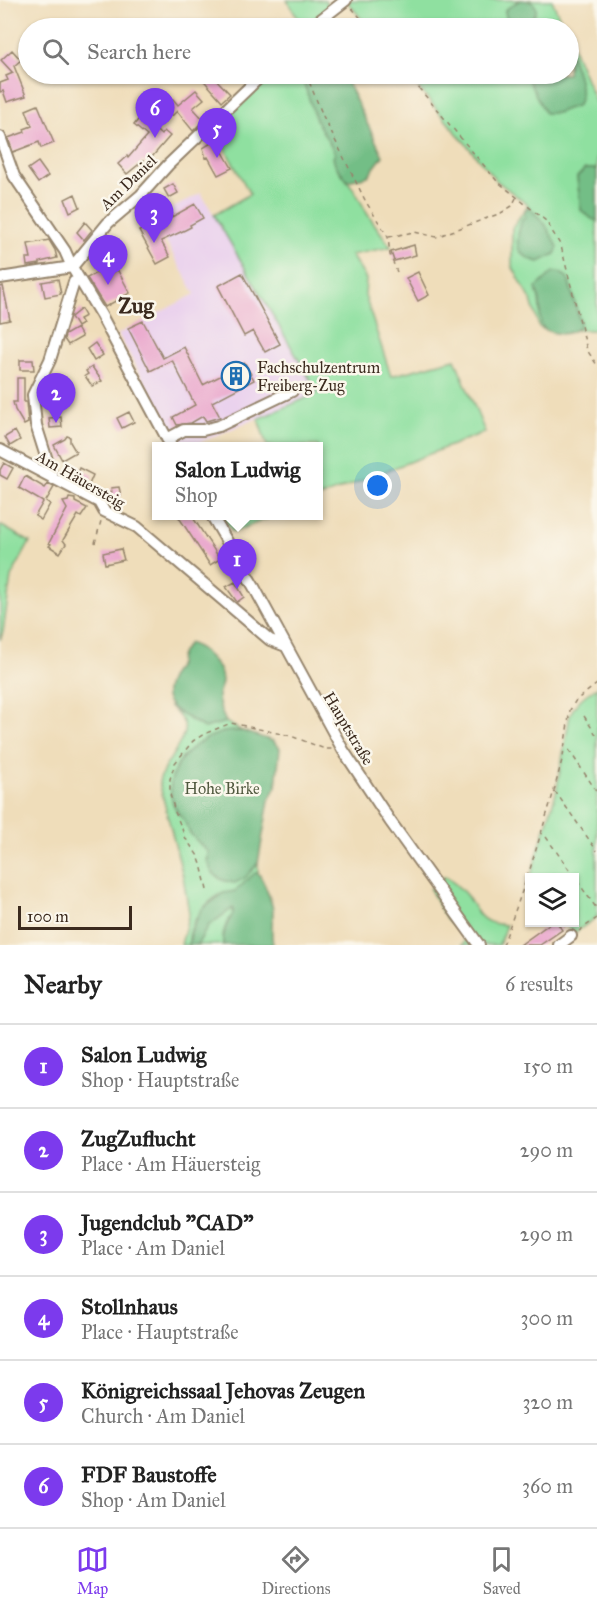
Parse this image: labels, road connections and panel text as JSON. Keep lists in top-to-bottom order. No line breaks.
{"streets":{"street":["Am Daniel","Am Häuersteig","Hauptstraße"]},"crossings":[["Am Häuersteig","Hauptstraße"]],"districts":["Zug"],"parks":["Hohe Birke"],"places":{"building":["Fachschulzentrum Freiberg-Zug"]},"scale_bar":"100 m","page":{"search":"Search here","pins":["6","5","3","4","2","1"],"popup":["Salon Ludwig","Shop"],"scale":"100 m","heading":["Nearby","6 results"],"list":[{"mark":"1","name":"Salon Ludwig","note":"Shop · Hauptstraße","value":"150 m"},{"mark":"2","name":"ZugZuflucht","note":"Place · Am Häuersteig","value":"290 m"},{"mark":"3","name":"Jugendclub \"CAD\"","note":"Place · Am Daniel","value":"290 m"},{"mark":"4","name":"Stollnhaus","note":"Place · Hauptstraße","value":"300 m"},{"mark":"5","name":"Königreichssaal Jehovas Zeugen","note":"Church · Am Daniel","value":"320 m"},{"mark":"6","name":"FDF Baustoffe","note":"Shop · Am Daniel","value":"360 m"}],"nav":["Map","Directions","Saved"]}}
